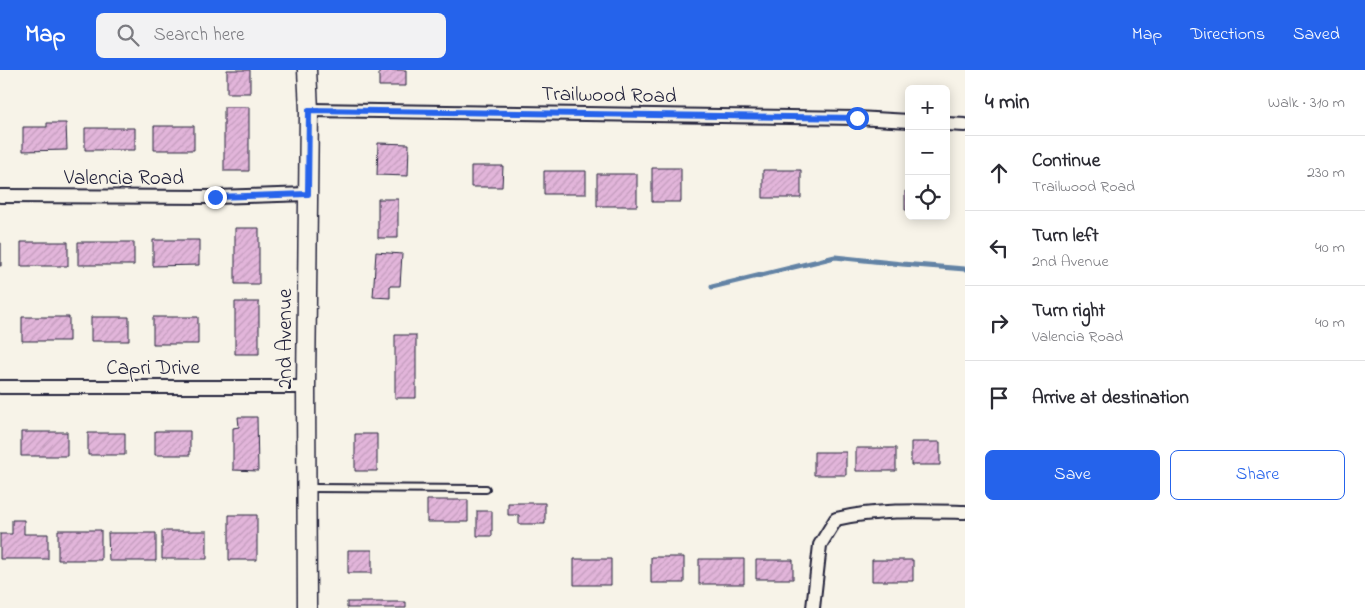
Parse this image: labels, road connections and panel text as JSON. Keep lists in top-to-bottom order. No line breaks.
{"streets":{"street":["Trailwood Road","Valencia Road","2nd Avenue","Capri Drive"]},"crossings":[["Trailwood Road","2nd Avenue"],["Valencia Road","2nd Avenue"],["2nd Avenue","Capri Drive"]],"page":{"header":"Map","search":"Search here","nav":["Map","Directions","Saved"],"heading":["4 min","Walk · 310 m"],"map_buttons":["+","−"],"list":[["Continue","Trailwood Road","230 m"],["Turn left","2nd Avenue","40 m"],["Turn right","Valencia Road","40 m"],"Arrive at destination"],"buttons":["Save","Share"]}}
